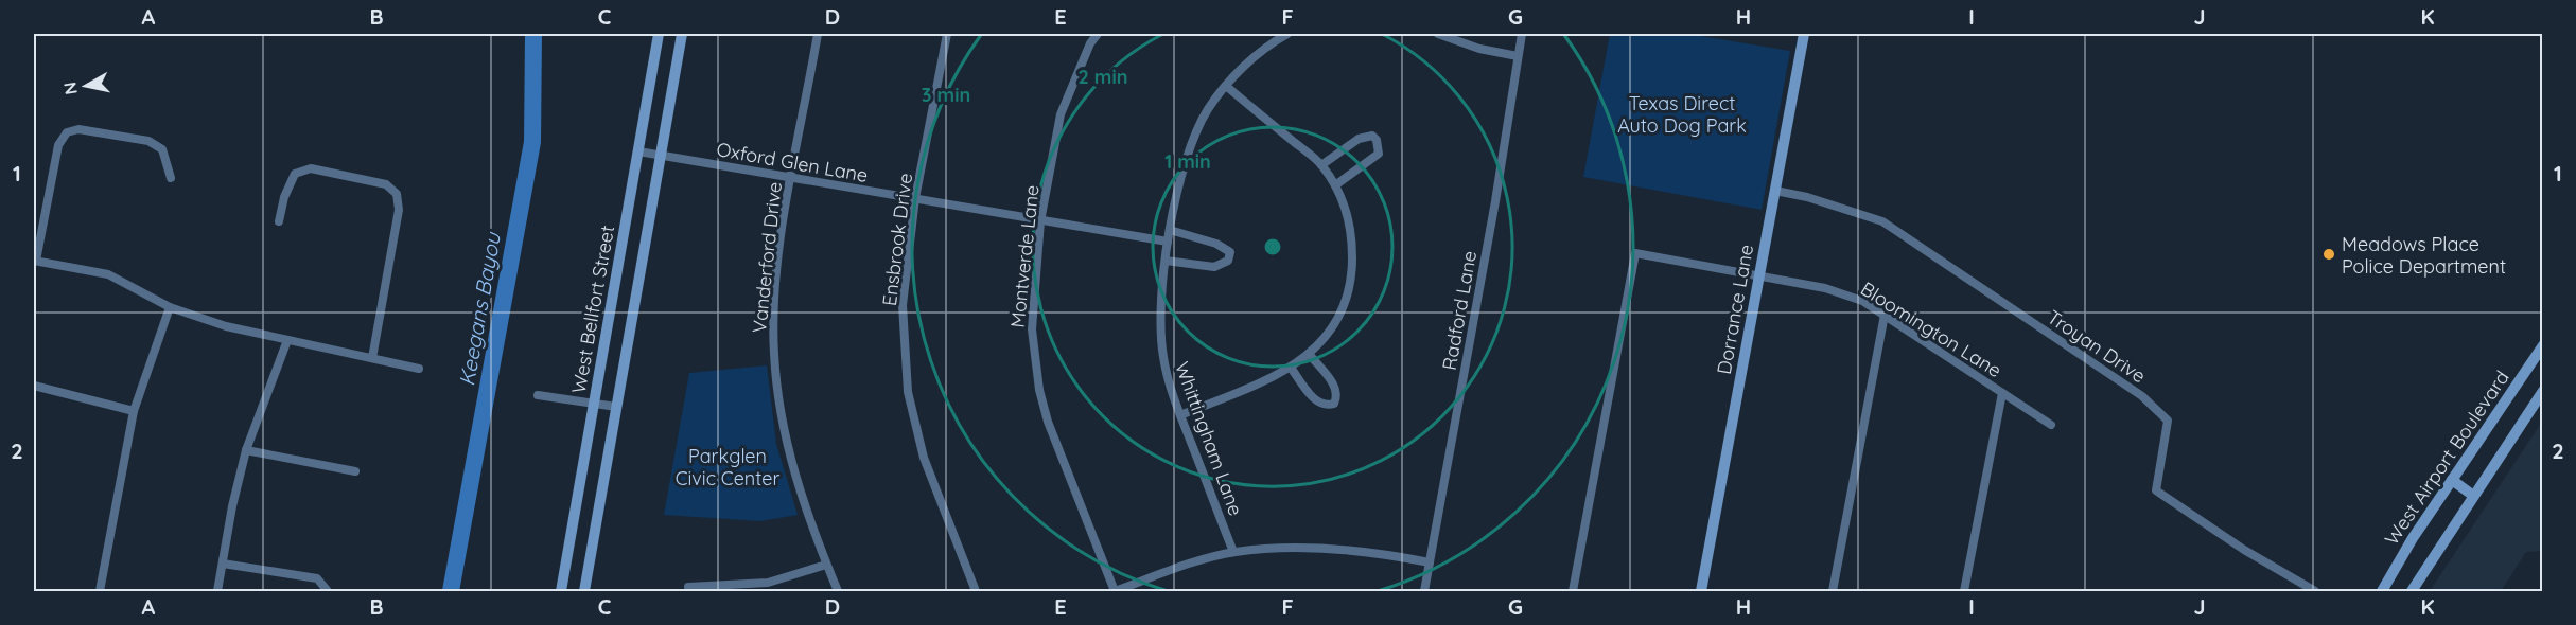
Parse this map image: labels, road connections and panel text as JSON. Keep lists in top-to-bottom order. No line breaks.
{"streets":{"main road":["West Bellfort Street","Dorrance Lane","West Airport Boulevard"],"street":["Oxford Glen Lane","Ensbrook Drive","Montverde Lane","Vanderford Drive","Radford Lane","Bloomington Lane","Troyan Drive","Whittingham Lane"]},"crossings":[["Oxford Glen Lane","Ensbrook Drive"],["Oxford Glen Lane","Montverde Lane"],["Oxford Glen Lane","Vanderford Drive"],["Oxford Glen Lane","West Bellfort Street"],["Oxford Glen Lane","Whittingham Lane"],["Dorrance Lane","Bloomington Lane"],["Dorrance Lane","Troyan Drive"]],"water":["Keegans Bayou"],"parks":["Texas Direct Auto Dog Park","Parkglen Civic Center"],"places":["Meadows Place Police Department"],"north":"left","grid":{"columns":["A","B","C","D","E","F","G","H","I","J","K"],"rows":["1","2"]},"rings":["2 min","3 min","1 min"]}
